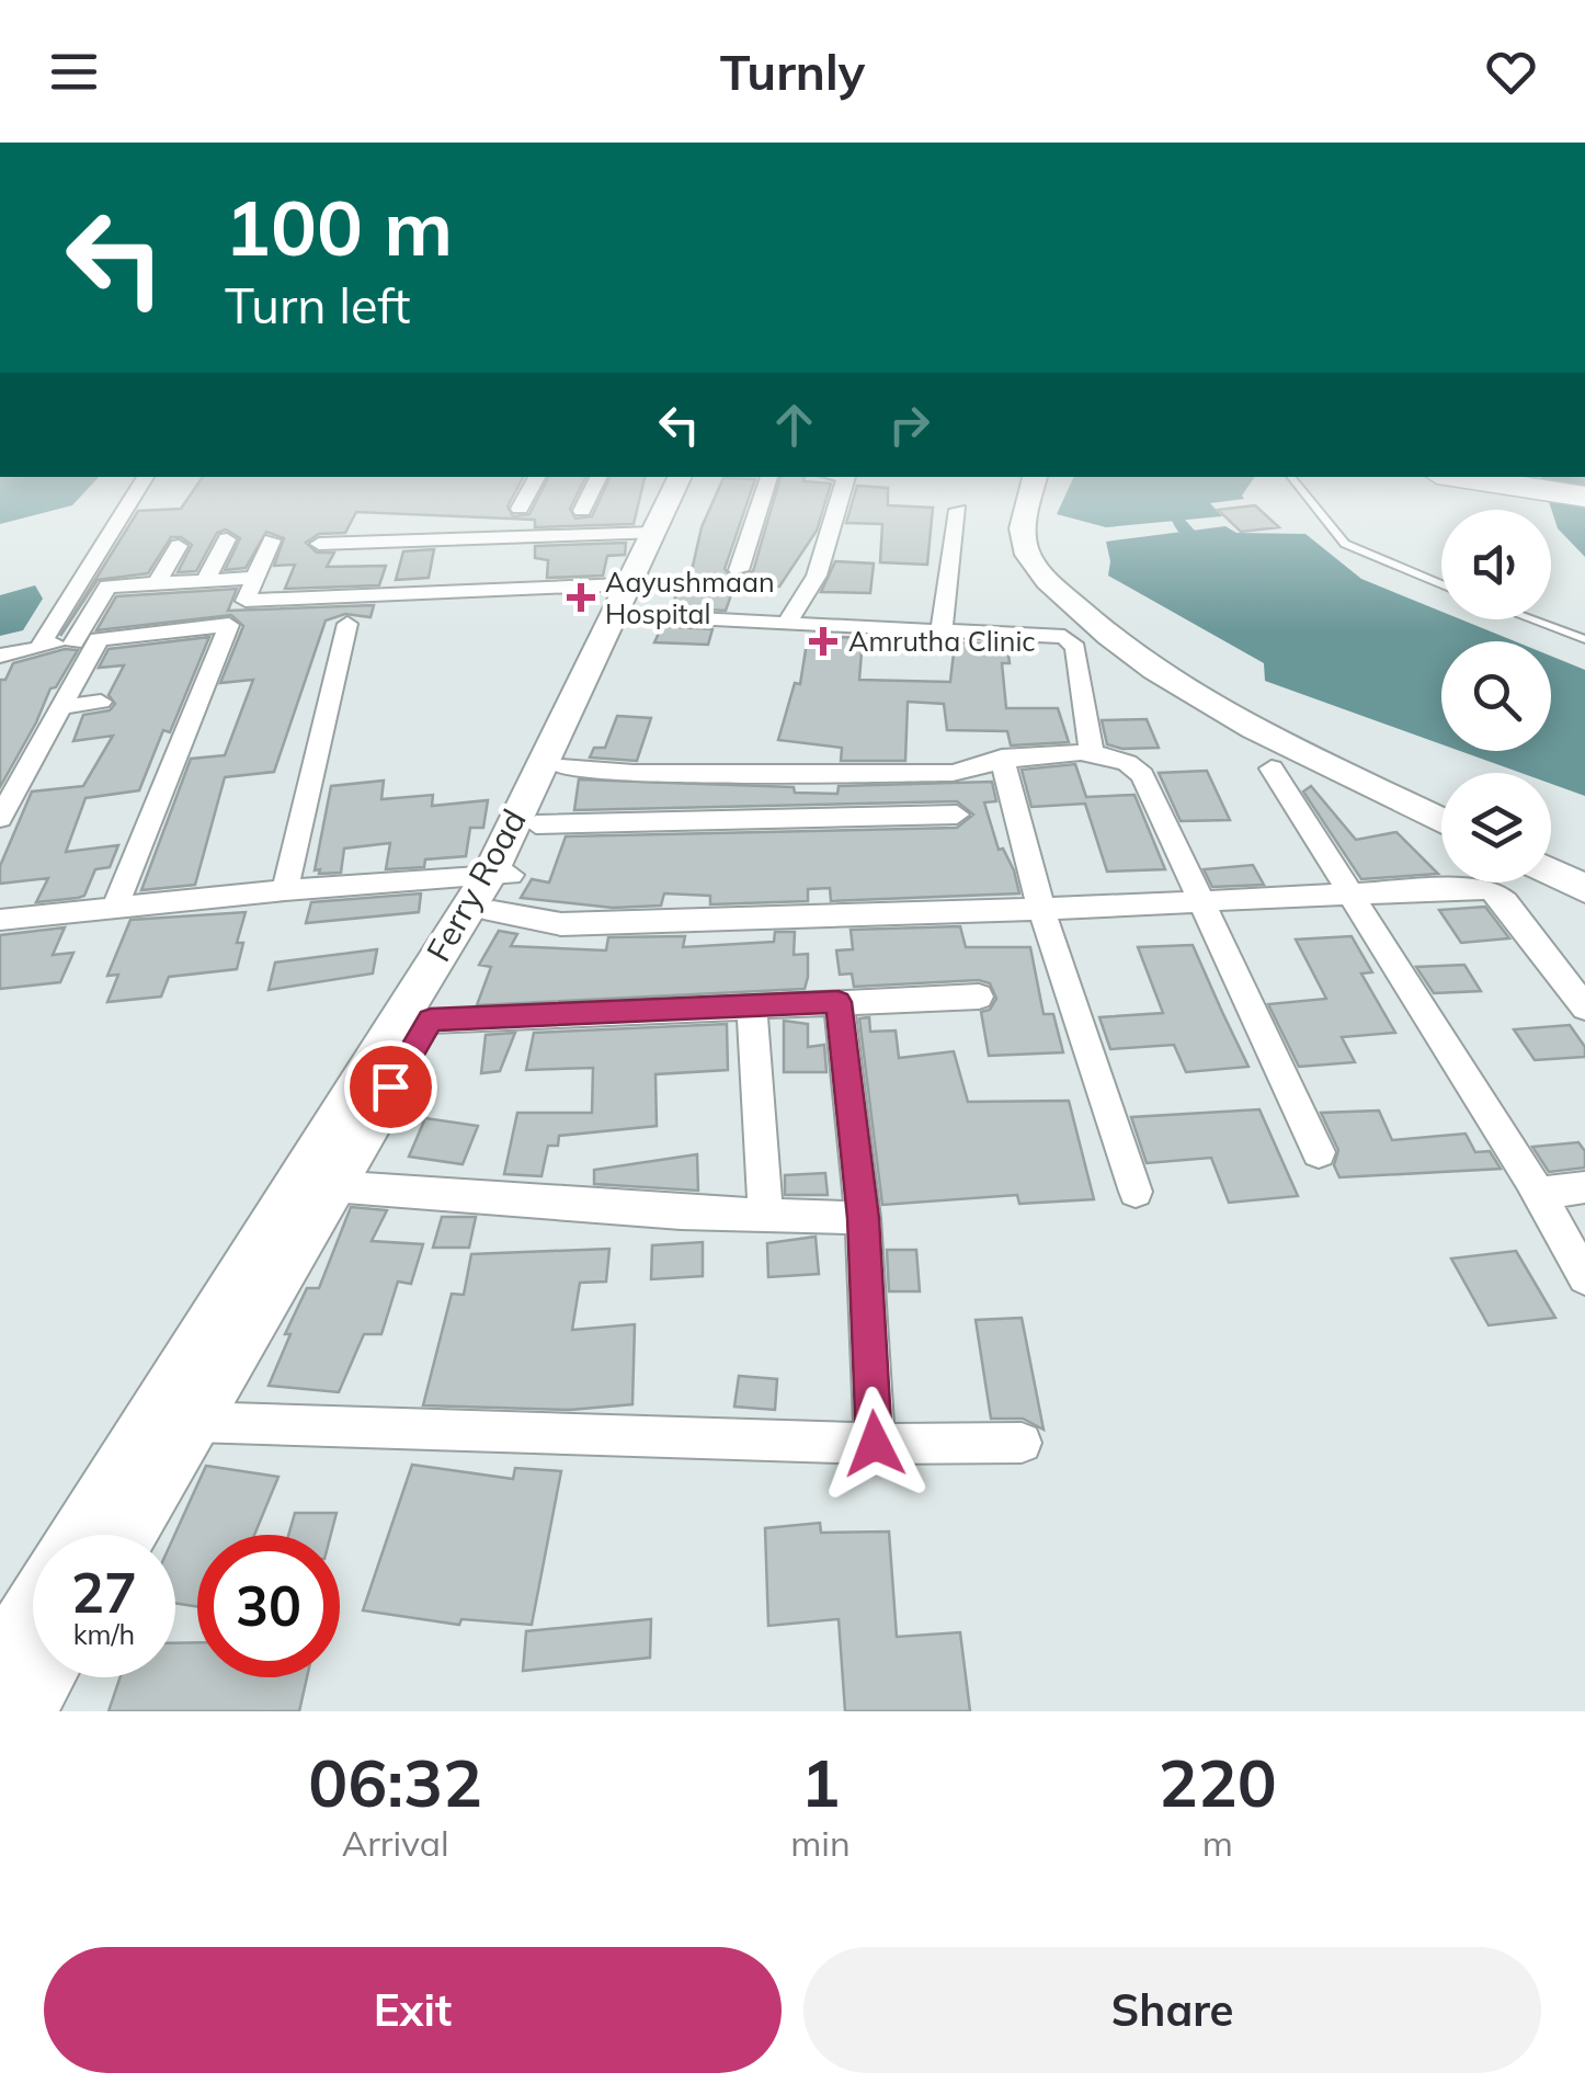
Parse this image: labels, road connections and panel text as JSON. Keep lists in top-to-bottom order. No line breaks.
{"streets":{"street":["Ferry Road"]},"places":{"health":["Aayushmaan Hospital","Amrutha Clinic"]},"page":{"header":"Turnly","turn":["100 m","Turn left"],"speed":"27 km/h","limit":"30","eta":["06:32","Arrival","1","min","220","m"],"buttons":["Exit","Share"]}}
